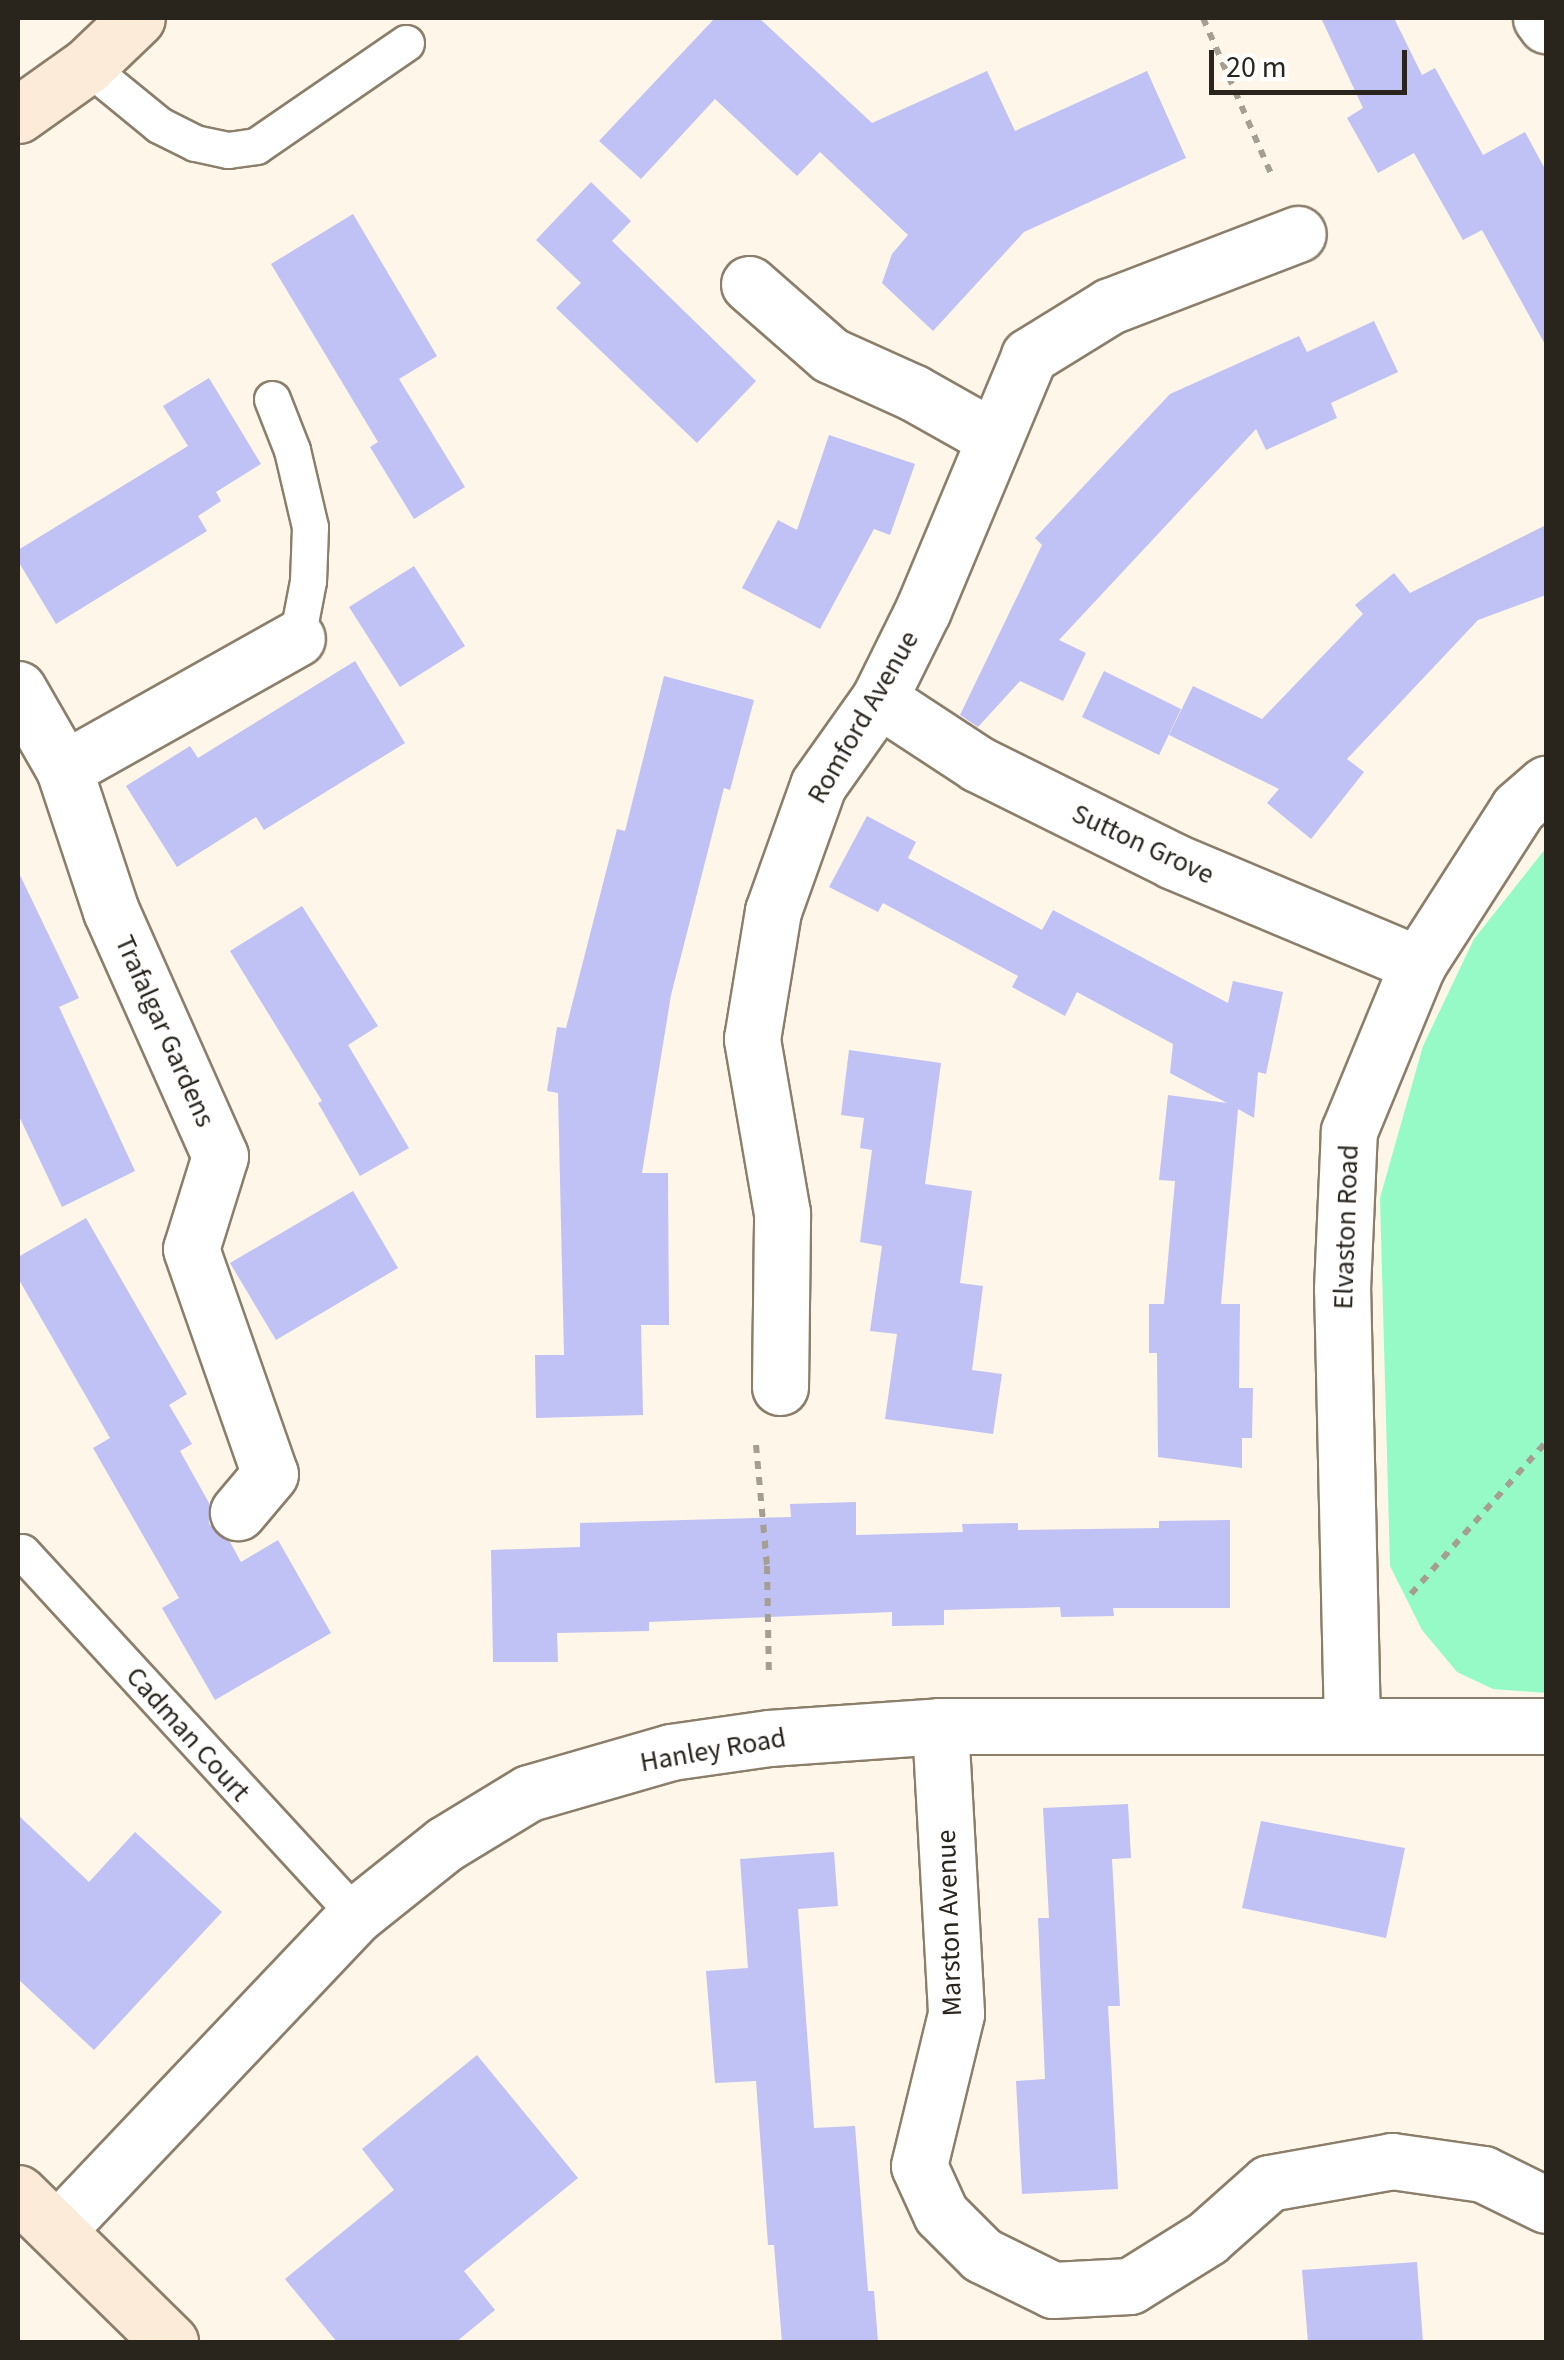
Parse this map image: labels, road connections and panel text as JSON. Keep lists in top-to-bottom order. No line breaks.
{"streets":{"street":["Romford Avenue","Sutton Grove","Trafalgar Gardens","Elvaston Road","Hanley Road","Marston Avenue"],"lane":["Cadman Court"]},"crossings":[["Romford Avenue","Sutton Grove"],["Sutton Grove","Elvaston Road"],["Elvaston Road","Hanley Road"],["Cadman Court","Hanley Road"],["Hanley Road","Marston Avenue"]],"scale_bar":"20 m"}
